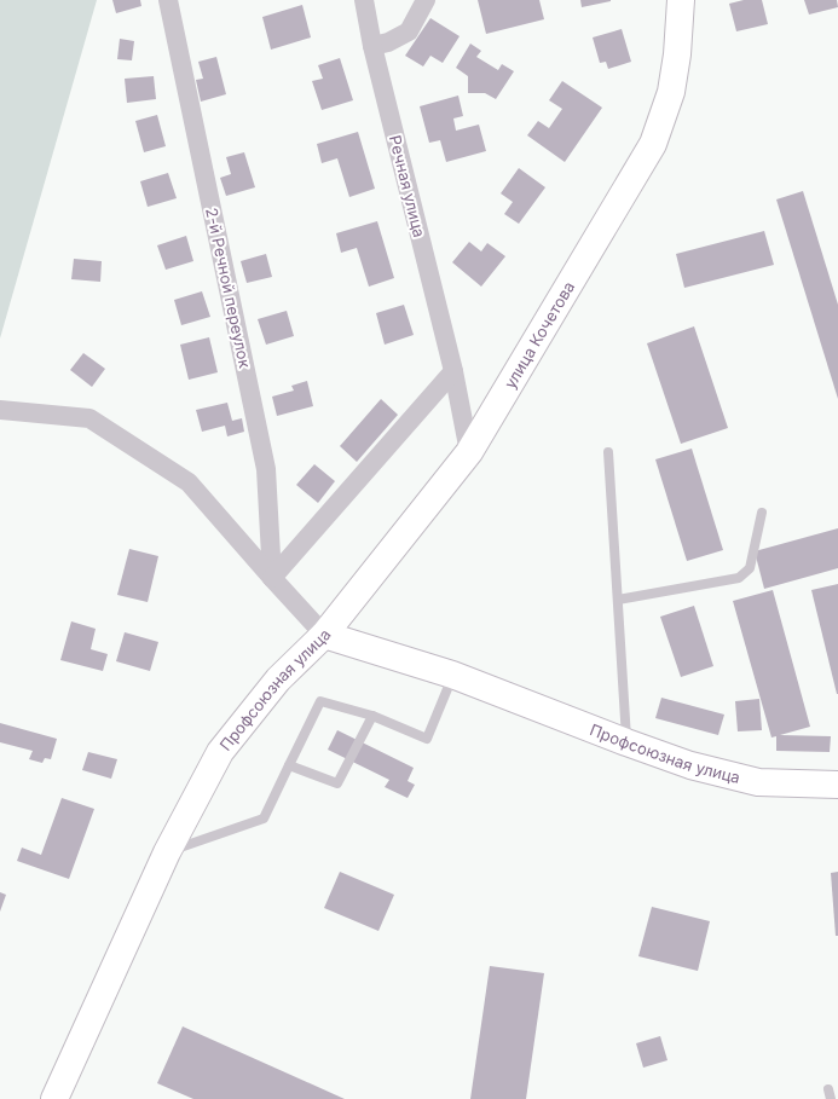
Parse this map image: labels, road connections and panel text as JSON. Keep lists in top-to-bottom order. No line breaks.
{"streets":{"main road":["улица Кочетова","Профсоюзная улица"],"street":["Речная улица","2-й Речной переулок"]},"crossings":[["Речная улица","улица Кочетова"],["улица Кочетова","Профсоюзная улица"]]}
